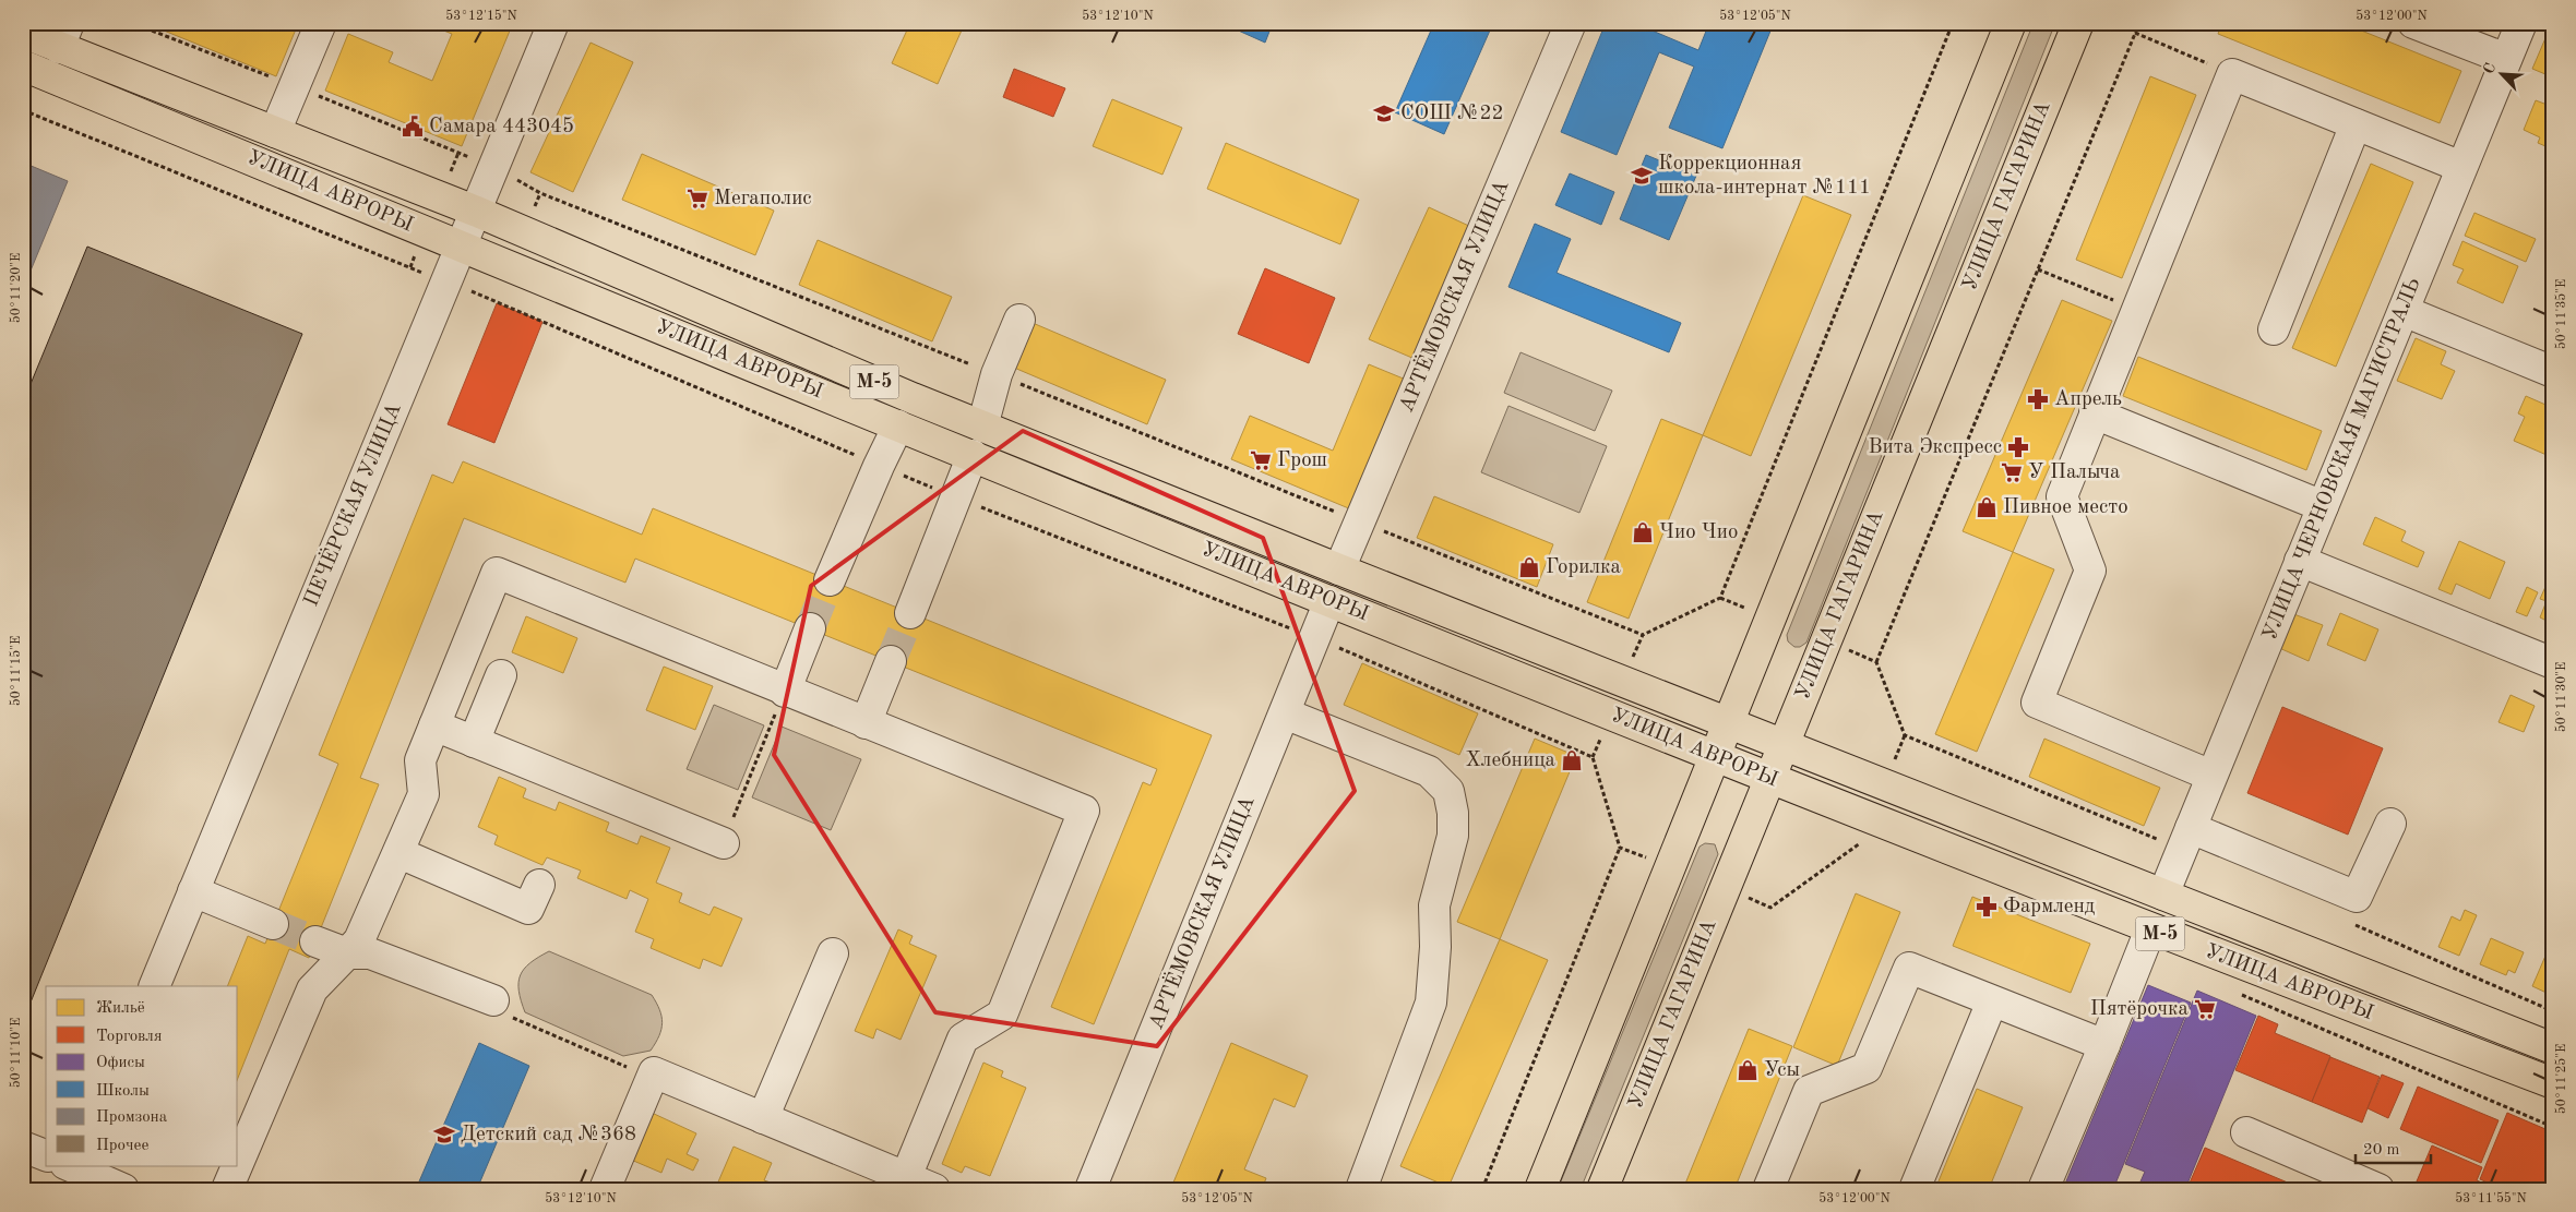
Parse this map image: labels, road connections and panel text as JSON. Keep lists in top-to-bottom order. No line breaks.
{"streets":{"main road":["УЛИЦА АВРОРЫ","УЛИЦА ГАГАРИНА","М-5"],"street":["АРТЁМОВСКАЯ УЛИЦА","УЛИЦА ЧЕРНОВСКАЯ МАГИСТРАЛЬ","ПЕЧЁРСКАЯ УЛИЦА"]},"crossings":[["УЛИЦА АВРОРЫ","УЛИЦА ГАГАРИНА"],["УЛИЦА АВРОРЫ","АРТЁМОВСКАЯ УЛИЦА"],["УЛИЦА АВРОРЫ","УЛИЦА ЧЕРНОВСКАЯ МАГИСТРАЛЬ"],["УЛИЦА АВРОРЫ","ПЕЧЁРСКАЯ УЛИЦА"]],"places":{"school or university":["СОШ №22","Коррекционная школа-интернат №111","Детский сад №368"],"public building":["Самара 443045"],"supermarket":["Мегаполис","Грош","У Палыча","Пятёрочка"],"pharmacy":["Апрель","Вита Экспресс","Фармленд"],"shop":["Пивное место","Чио Чио","Горилка","Хлебница","Усы"]},"legend":["Жильё","Торговля","Офисы","Школы","Промзона","Прочее"],"scale_bar":"20 m","north":"top left","coordinates":["53°12'15\"N","53°12'10\"N","53°12'05\"N","53°12'00\"N","50°11'20\"E","50°11'35\"E","50°11'15\"E","50°11'30\"E","50°11'10\"E","50°11'25\"E","53°11'55\"N"]}
